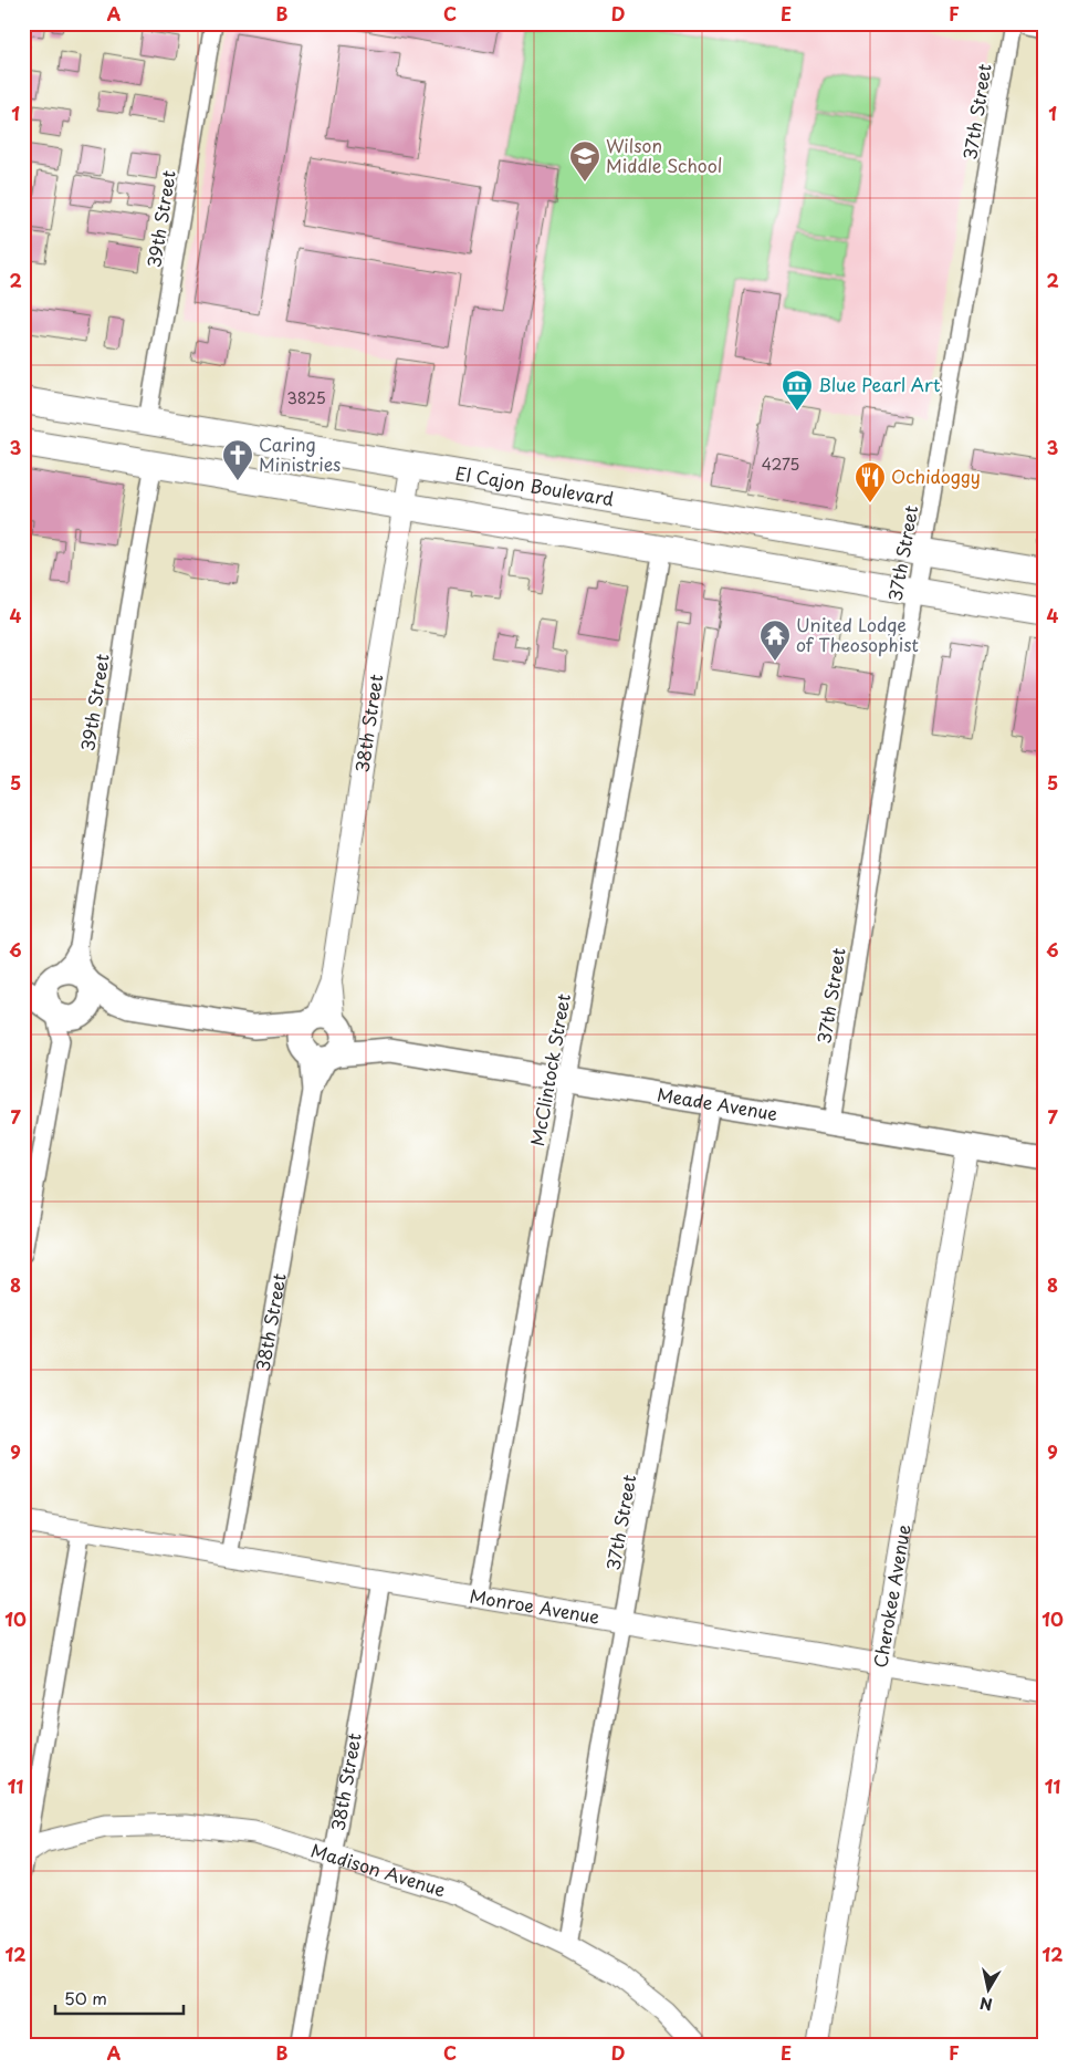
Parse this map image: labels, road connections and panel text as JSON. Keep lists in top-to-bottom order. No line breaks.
{"streets":{"main road":["El Cajon Boulevard","Meade Avenue"],"street":["37th Street","39th Street","38th Street","McClintock Street","Cherokee Avenue","Monroe Avenue","Madison Avenue"]},"crossings":[["37th Street","El Cajon Boulevard"],["37th Street","Meade Avenue"],["37th Street","Monroe Avenue"],["37th Street","Madison Avenue"],["39th Street","El Cajon Boulevard"],["39th Street","Meade Avenue"],["El Cajon Boulevard","38th Street"],["38th Street","Meade Avenue"],["38th Street","Monroe Avenue"],["38th Street","Madison Avenue"],["McClintock Street","Meade Avenue"],["McClintock Street","Monroe Avenue"],["Meade Avenue","Cherokee Avenue"],["Cherokee Avenue","Monroe Avenue"]],"places":{"school or university":["Wilson Middle School"],"museum":["Blue Pearl Art"],"church":["Caring Ministries"],"restaurant":["Ochidoggy"],"temple":["United Lodge of Theosophist"]},"house_numbers":["3825","4275"],"scale_bar":"50 m","north":"bottom","grid":{"columns":["A","B","C","D","E","F"],"rows":["1","2","3","4","5","6","7","8","9","10","11","12"]}}
